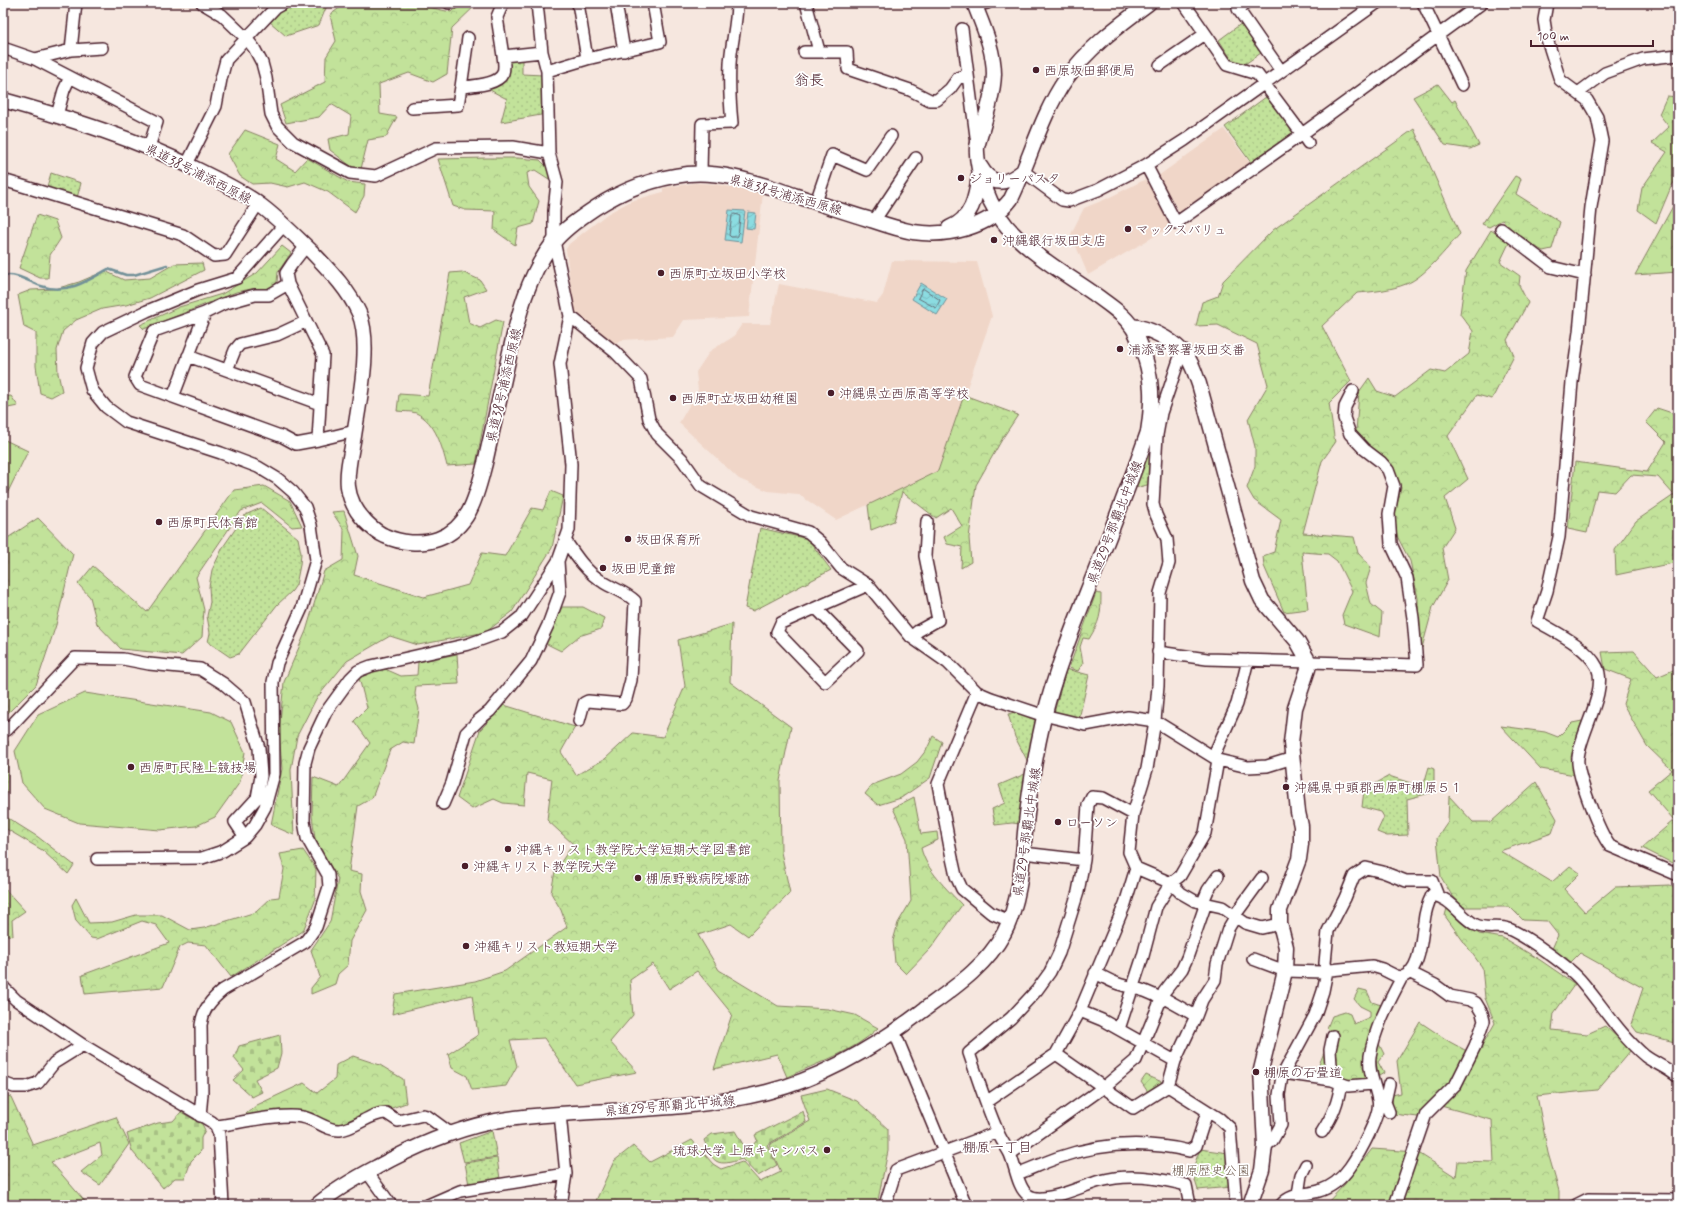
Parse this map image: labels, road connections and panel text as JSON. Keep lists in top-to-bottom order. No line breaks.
{"streets":{"main road":["県道38号浦添西原線","県道29号那覇北中城線"]},"crossings":[["県道38号浦添西原線","県道29号那覇北中城線"]],"districts":["翁長","棚原一丁目"],"parks":["棚原歴史公園"],"places":["西原坂田郵便局","ジョリーパスタ","マックスバリュ","沖縄銀行坂田支店","西原町立坂田小学校","浦添警察署坂田交番","沖縄県立西原高等学校","西原町立坂田幼稚園","西原町民体育館","坂田保育所","坂田児童館","西原町民陸上競技場","沖縄県中頭郡西原町棚原５１","ローソン","沖縄キリスト教学院大学短期大学図書館","沖縄キリスト教学院大学","棚原野戦病院壕跡","沖繩キリスト教短期大学","棚原の石畳道","琉球大学 上原キャンパス"],"scale_bar":"100 m"}
